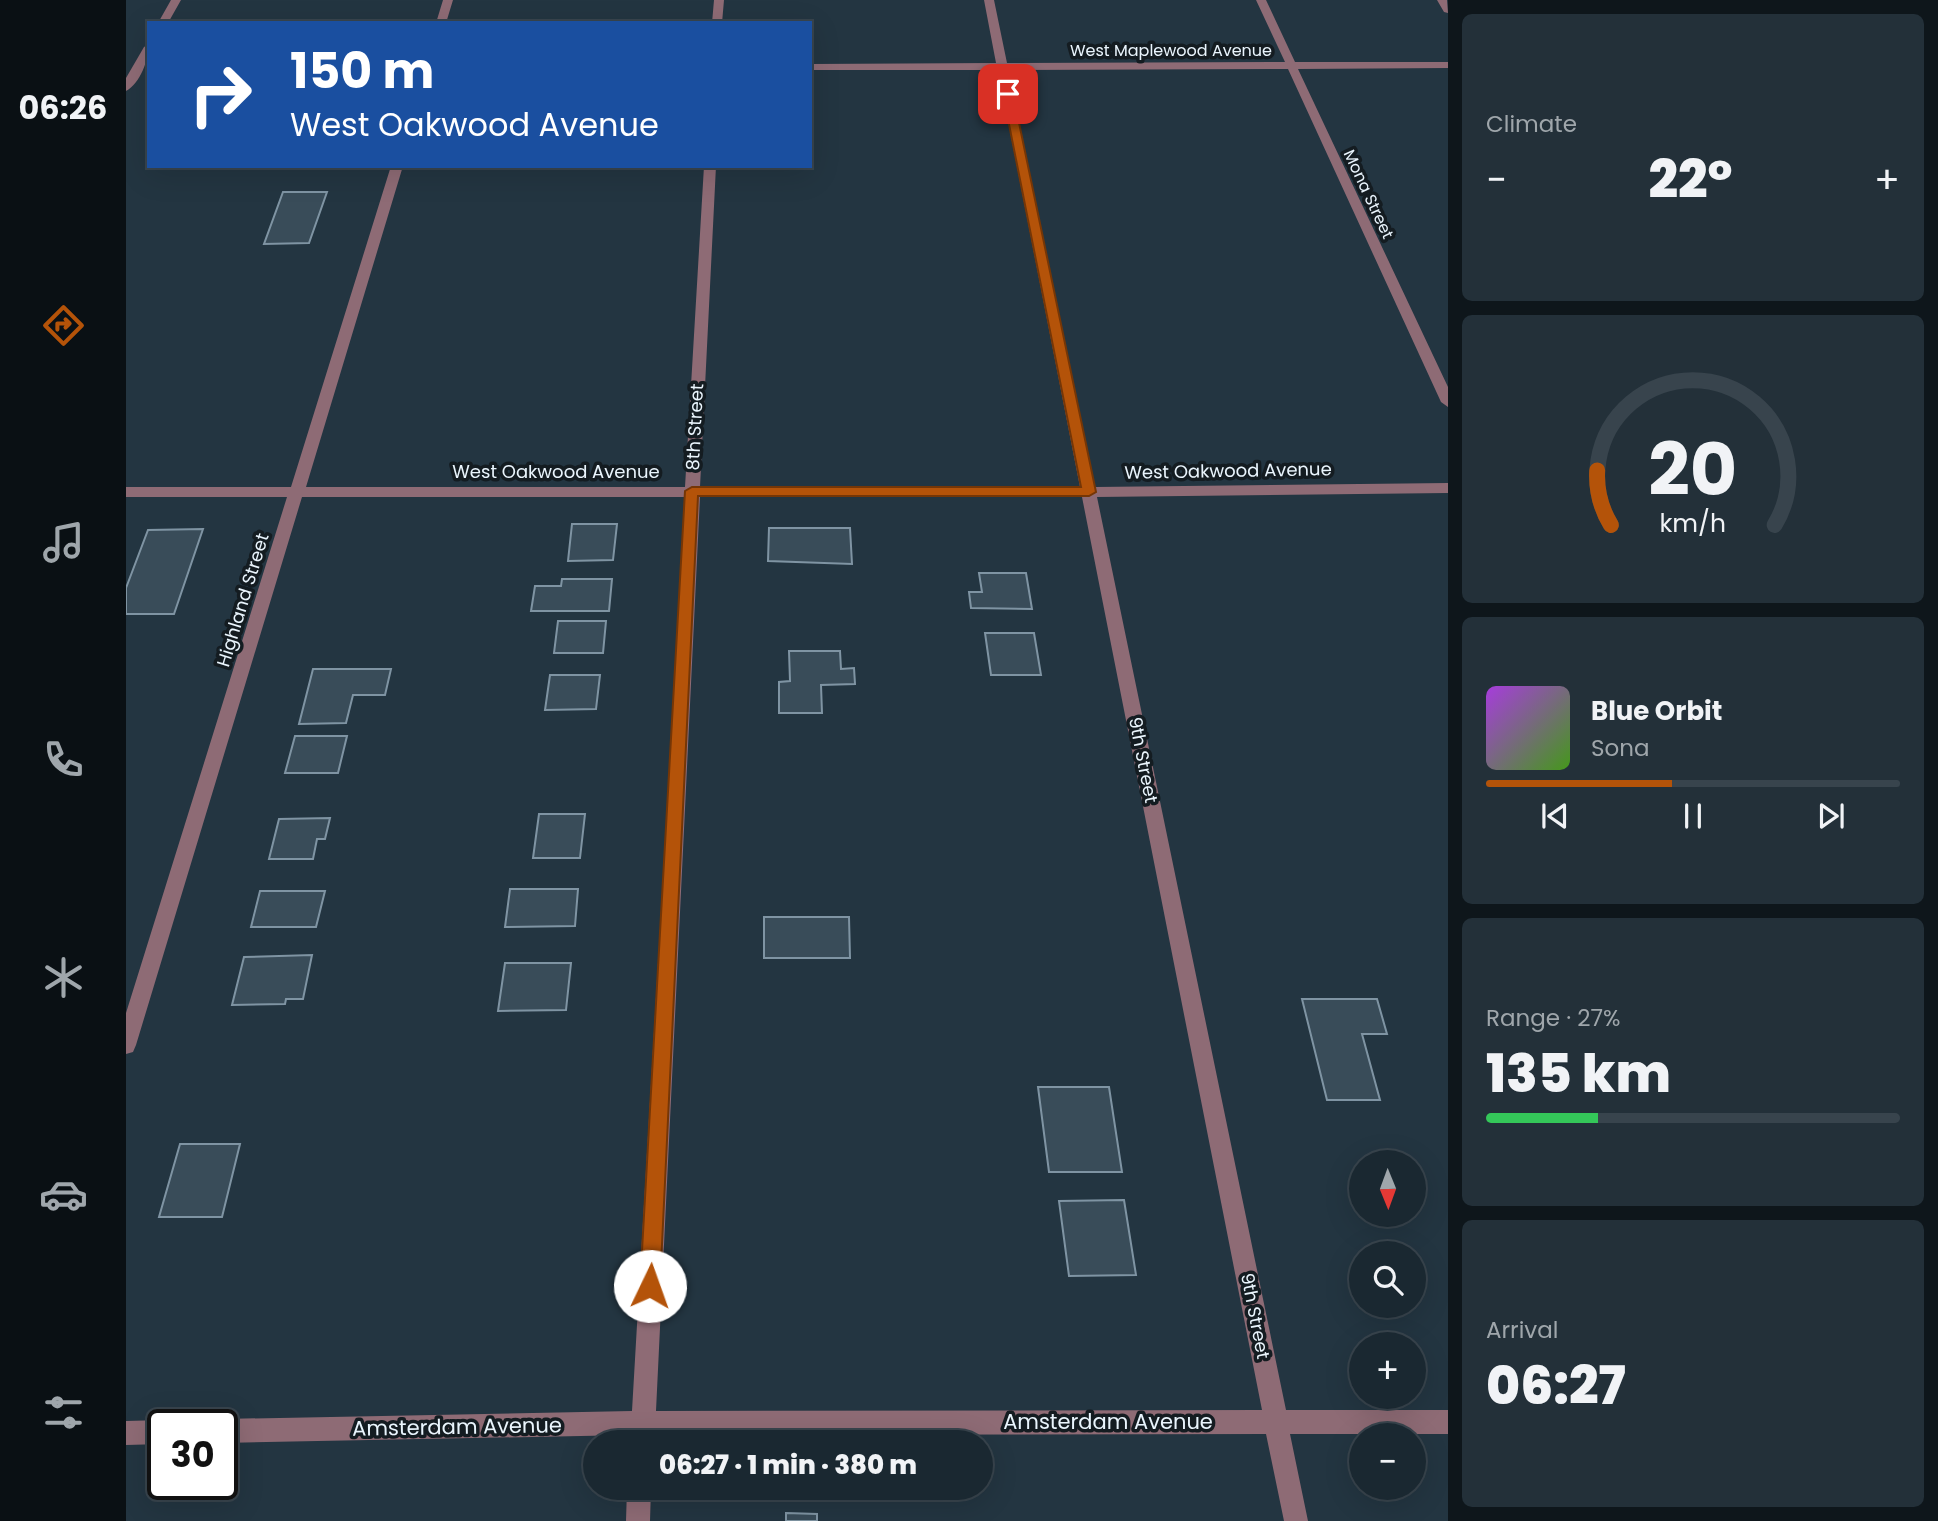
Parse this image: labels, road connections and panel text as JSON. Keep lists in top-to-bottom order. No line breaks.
{"streets":{"street":["West Maplewood Avenue","Mona Street","8th Street","West Oakwood Avenue","Highland Street","9th Street","Amsterdam Avenue"]},"crossings":[["West Maplewood Avenue","Mona Street"],["West Maplewood Avenue","9th Street"],["8th Street","West Oakwood Avenue"],["West Oakwood Avenue","Highland Street"],["West Oakwood Avenue","9th Street"],["9th Street","Amsterdam Avenue"]],"north":"bottom","page":{"tabs":"06:26","tile":["Climate",["Range · 27%","135 km"],["Arrival","06:27"]],"turn":["150 m","West Oakwood Avenue"],"heat":["−","22°","+"],"song":["Blue Orbit","Sona"],"map_buttons":["+","−"],"limit":"30","trip":"06:27 · 1 min · 380 m","gauge":["20","km/h"]}}
